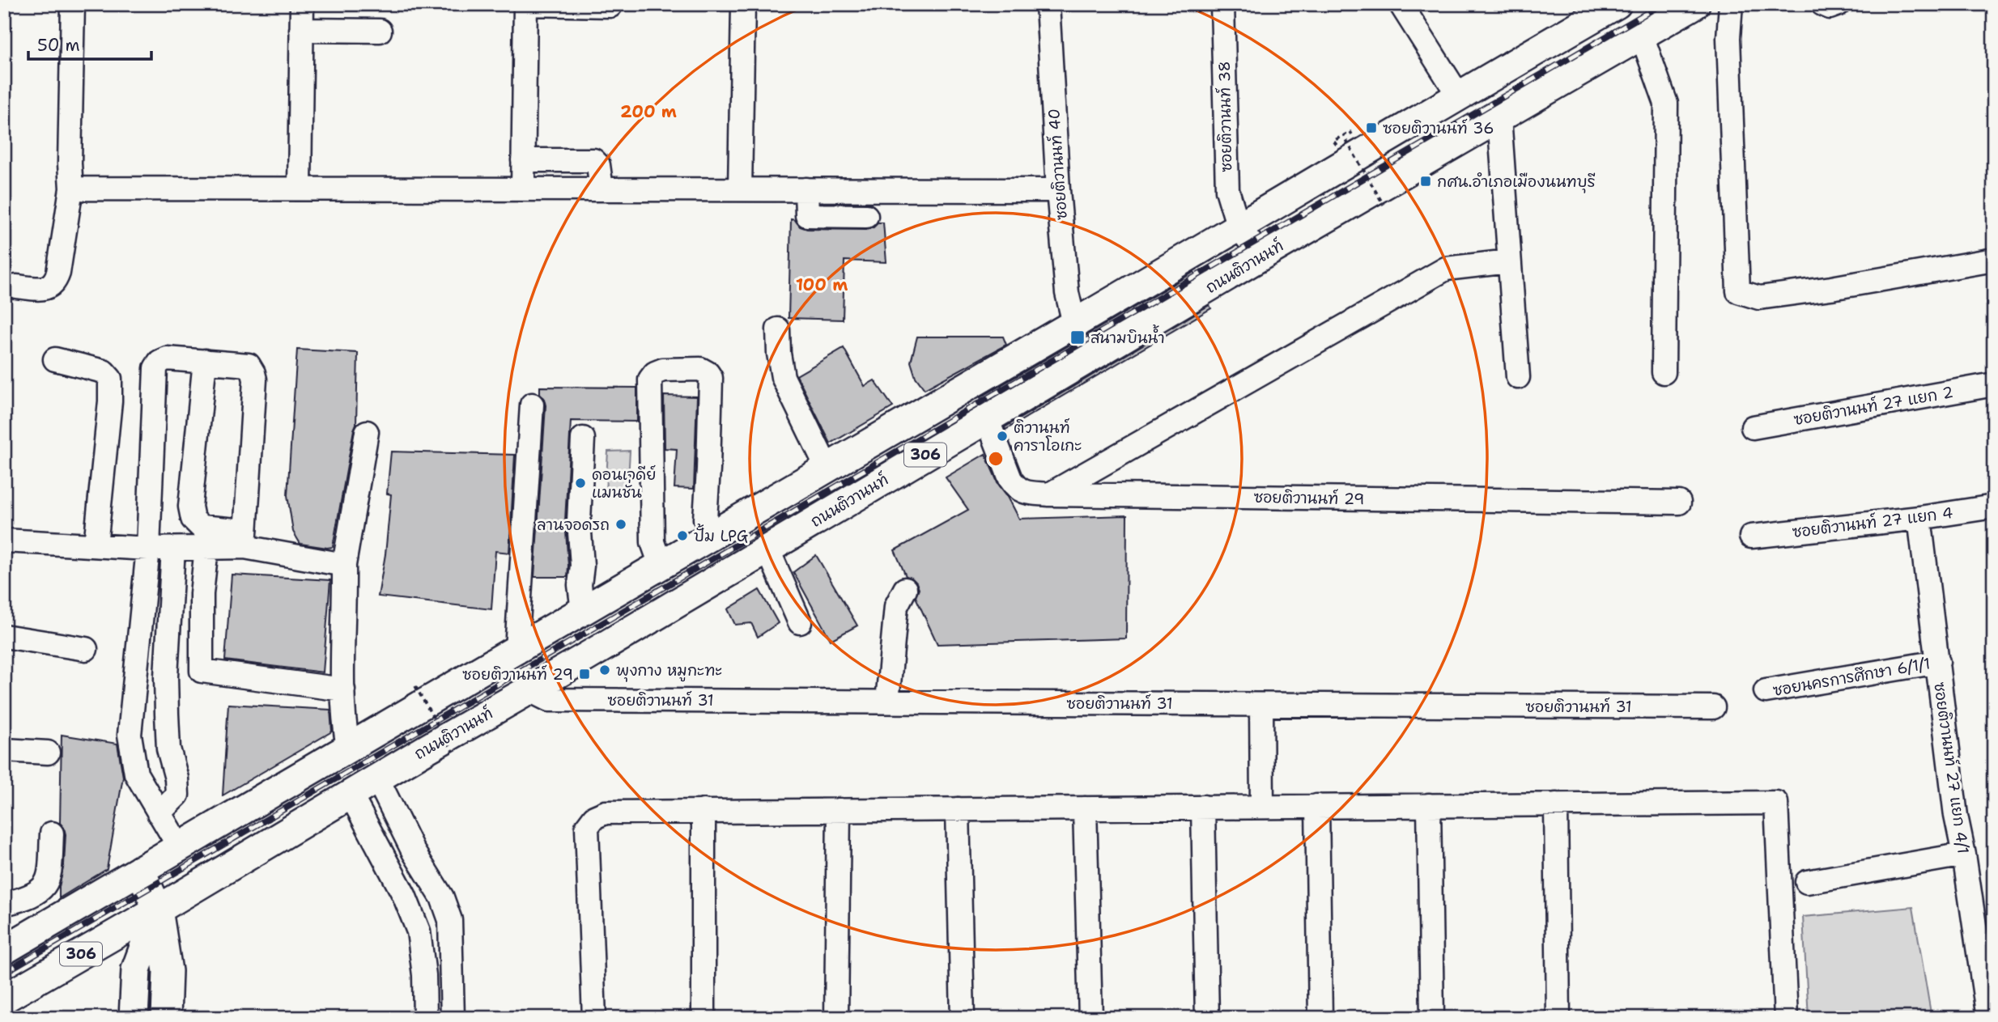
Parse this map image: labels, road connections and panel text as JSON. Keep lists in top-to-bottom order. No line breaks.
{"streets":{"main road":["ถนนติวานนท์","306"],"street":["ซอยติวานนท์ 38","ซอยติวานนท์ 40","ซอยติวานนท์ 27 แยก 2","ซอยติวานนท์ 29","ซอยติวานนท์ 27 แยก 4","ซอยนครการศึกษา 6/1/1","ซอยติวานนท์ 31","ซอยติวานนท์ 27 แยก 4/1"]},"crossings":[["ซอยติวานนท์ 38","306"],["ซอยติวานนท์ 40","306"],["ถนนติวานนท์","ซอยติวานนท์ 29"],["ถนนติวานนท์","ซอยติวานนท์ 31"],["ซอยติวานนท์ 27 แยก 4","ซอยติวานนท์ 27 แยก 4/1"],["ซอยนครการศึกษา 6/1/1","ซอยติวานนท์ 27 แยก 4/1"]],"places":{"transit":["ซอยติวานนท์ 36","กศน.อำเภอเมืองนนทบุรี","สนามบินน้ำ","ซอยติวานนท์ 29"],"other":["ติวานนท์ คาราโอเกะ","ดอนเจดีย์ แมนชั่น","ลานจอดรถ","ปั้ม LPG","พุงกาง หมูกะทะ"]},"scale_bar":"50 m","rings":["200 m","100 m"]}
